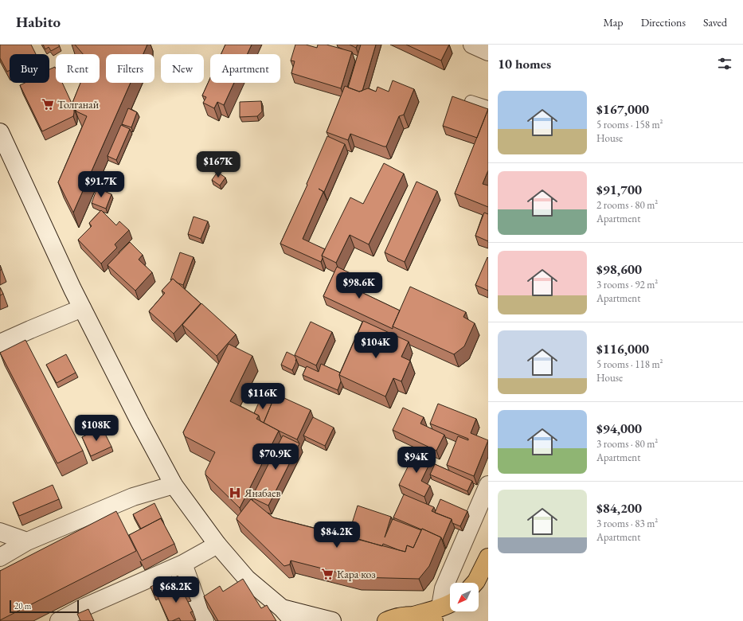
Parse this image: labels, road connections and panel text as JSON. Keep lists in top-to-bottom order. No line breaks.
{"places":{"supermarket":["Толганай","Кара коз"],"hospital":["Янабаев"]},"scale_bar":"20 m","north":"bottom left","page":{"header":"Habito","nav":["Map","Directions","Saved"],"heading":"10 homes","chip":["Buy","Rent","Filters","New","Apartment"],"list":[{"name":"$167,000","note":"5 rooms · 158 m² · House"},{"name":"$91,700","note":"2 rooms · 80 m² · Apartment"},{"name":"$98,600","note":"3 rooms · 92 m² · Apartment"},{"name":"$116,000","note":"5 rooms · 118 m² · House"},{"name":"$94,000","note":"3 rooms · 80 m² · Apartment"},{"name":"$84,200","note":"3 rooms · 83 m² · Apartment"}],"price":["$167K","$91.7K","$98.6K","$104K","$116K","$108K","$70.9K","$94K","$84.2K","$68.2K"],"scale":"20 m"}}
